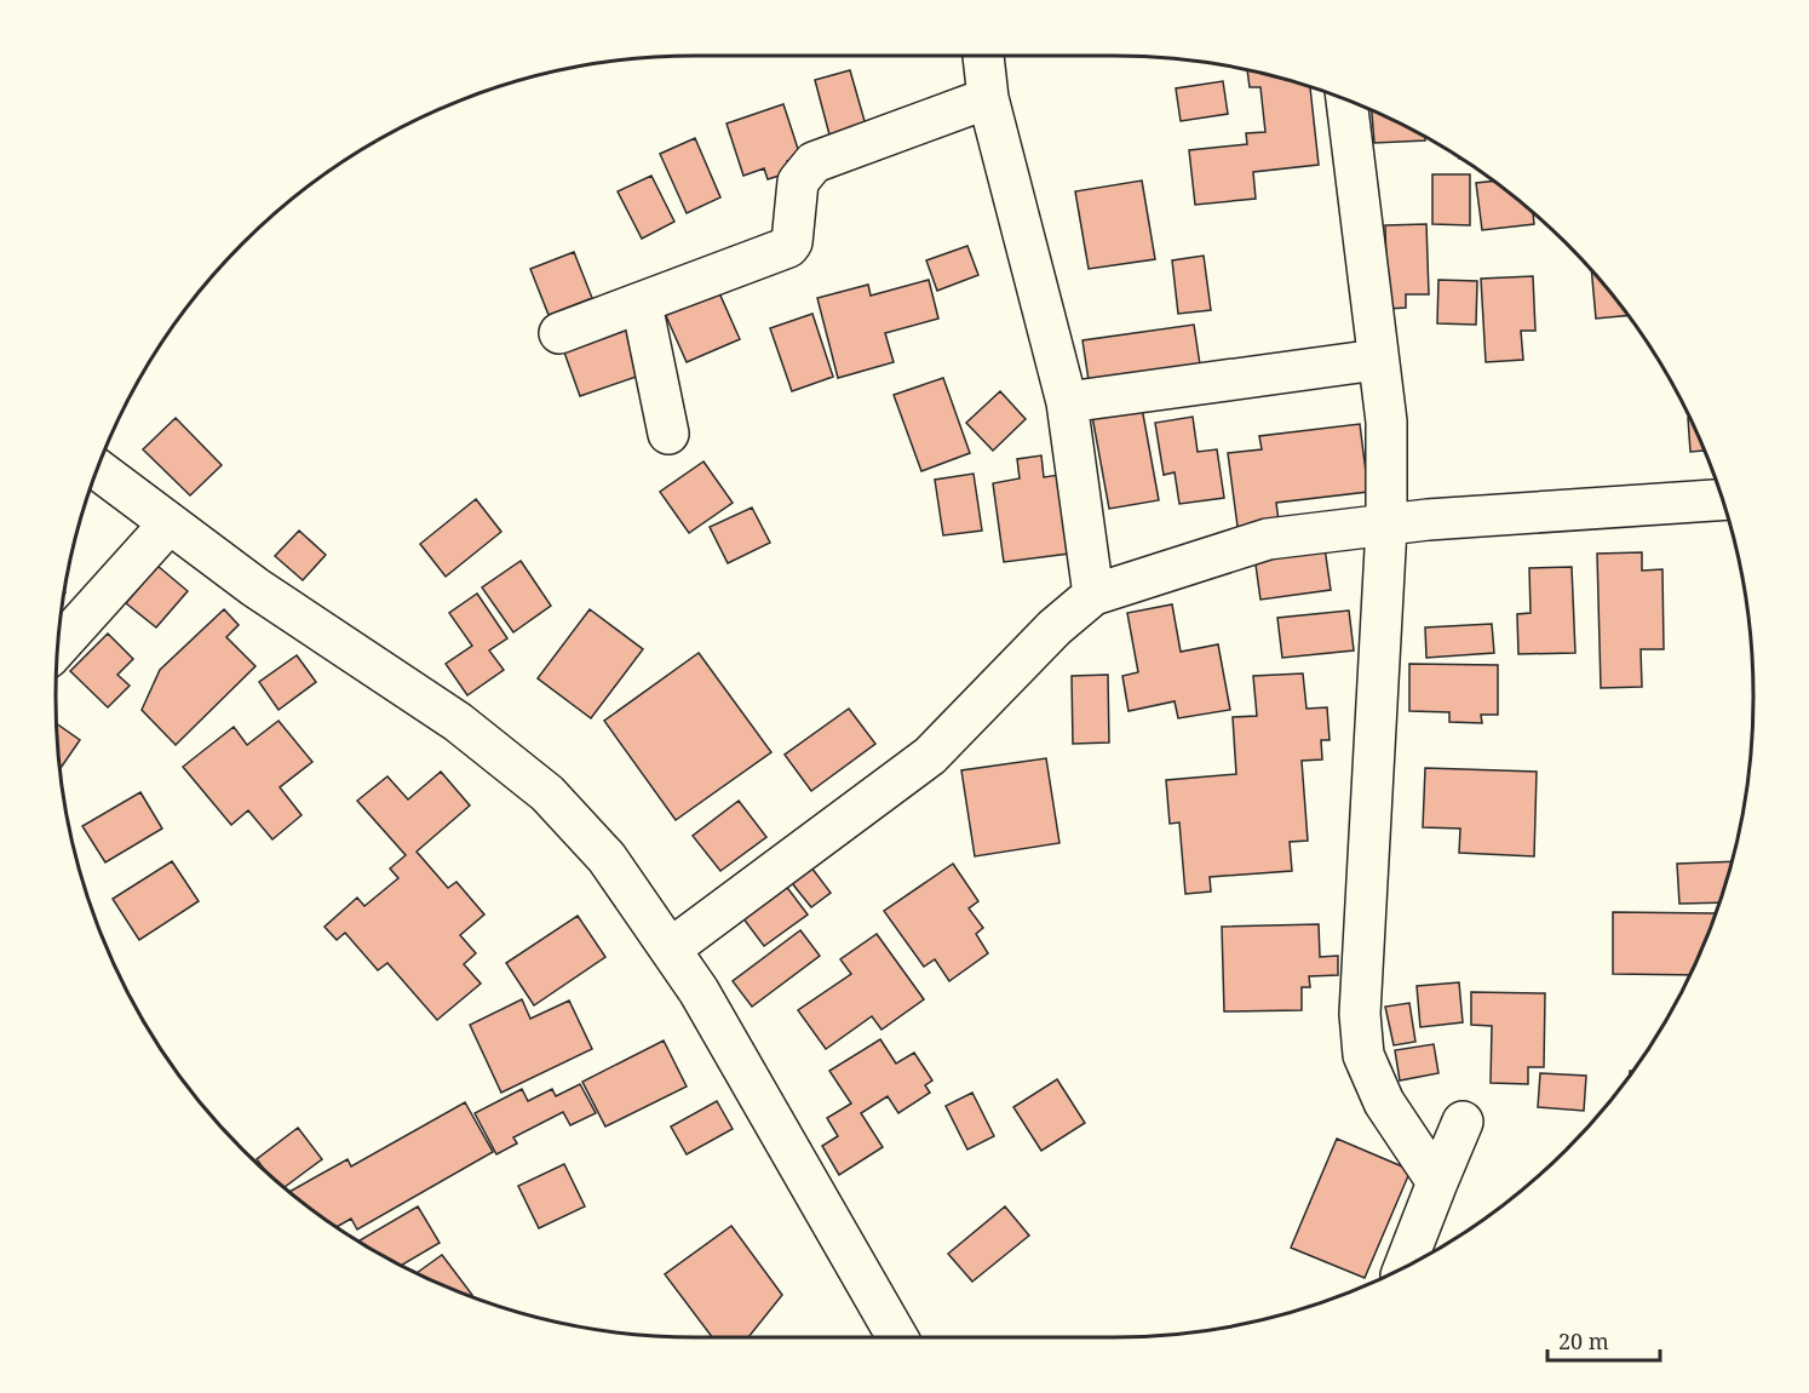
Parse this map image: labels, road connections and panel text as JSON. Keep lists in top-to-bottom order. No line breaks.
{"scale_bar":"20 m"}
